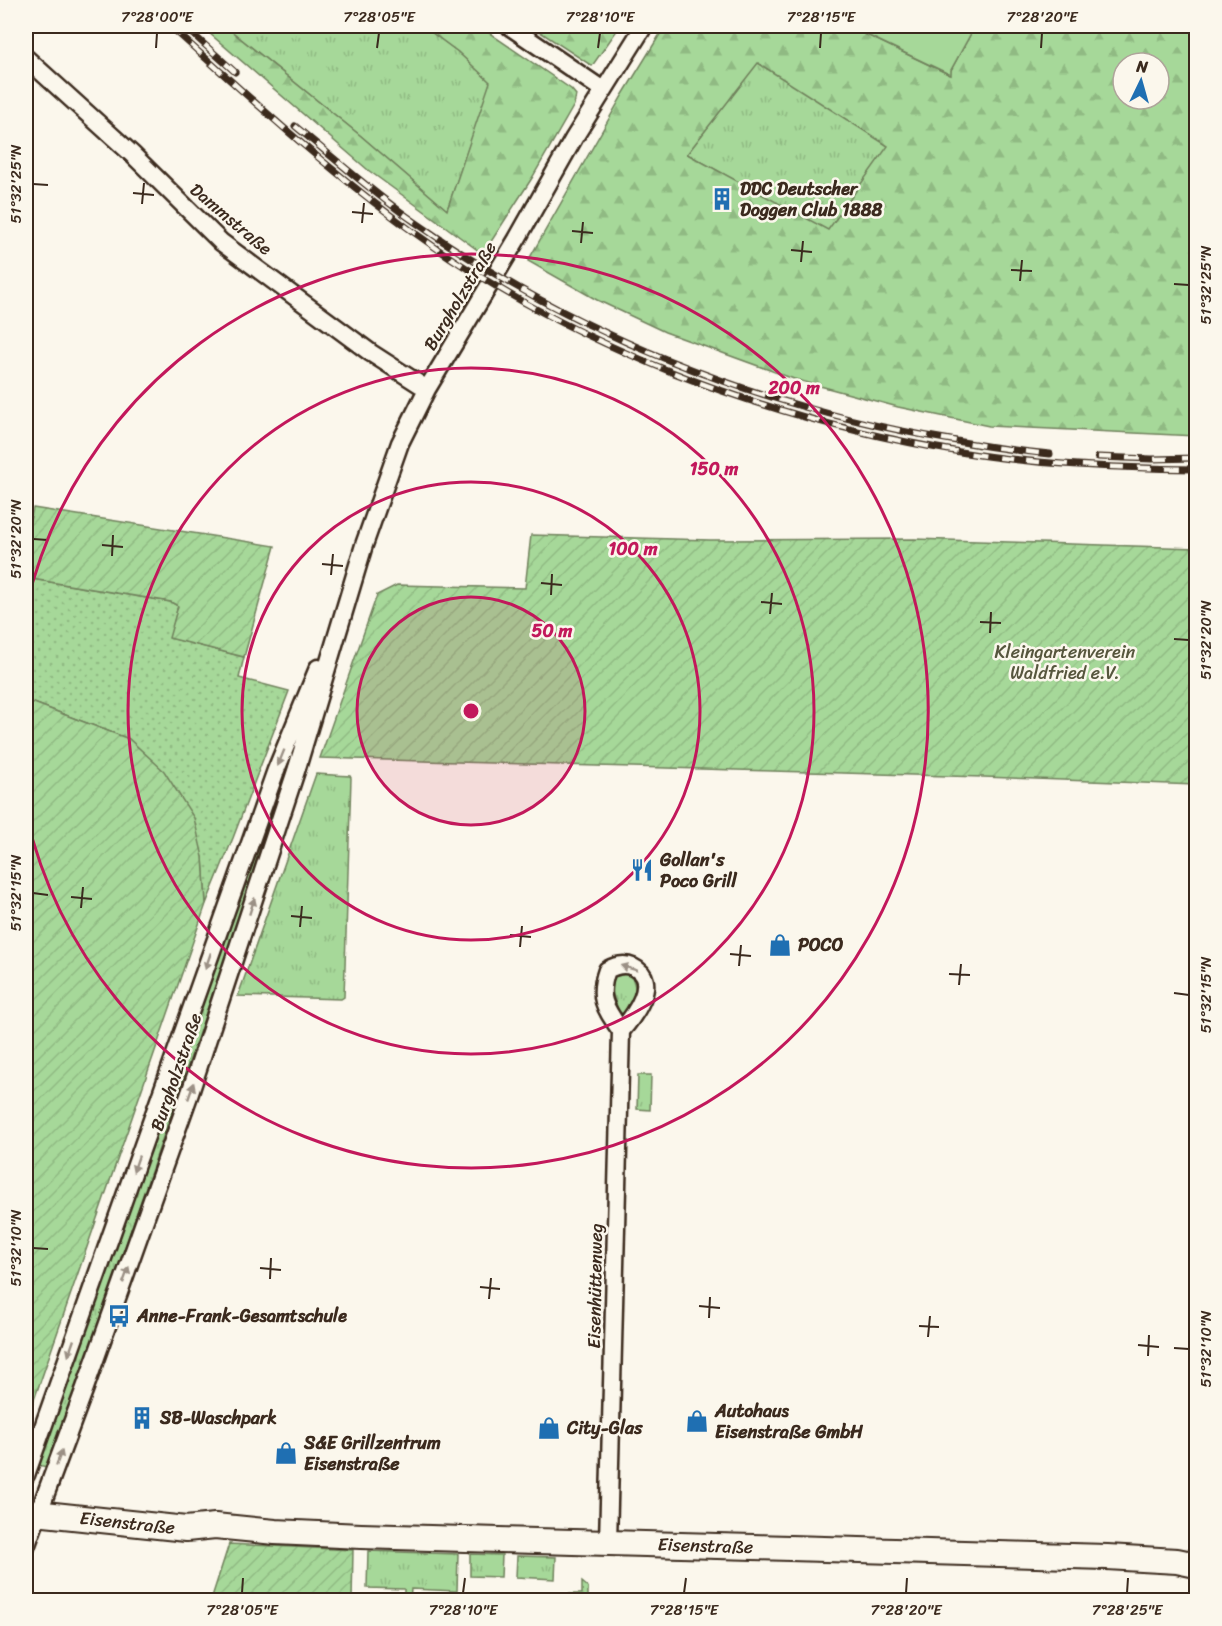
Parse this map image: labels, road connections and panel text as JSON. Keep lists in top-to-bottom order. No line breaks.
{"streets":{"street":["Dammstraße","Burgholzstraße","Eisenhüttenweg","Eisenstraße"]},"crossings":[["Dammstraße","Burgholzstraße"],["Burgholzstraße","Eisenstraße"],["Eisenhüttenweg","Eisenstraße"]],"parks":["Kleingartenverein Waldfried e.V."],"places":{"building":["DDC Deutscher Doggen Club 1888","SB-Waschpark"],"restaurant":["Gollan's Poco Grill"],"shop":["POCO","Autohaus Eisenstraße GmbH","City-Glas","S&E Grillzentrum Eisenstraße"],"bus stop":["Anne-Frank-Gesamtschule"]},"north":"top","coordinates":["7°28'00\"E","7°28'05\"E","7°28'10\"E","7°28'15\"E","7°28'20\"E","51°32'25\"N","51°32'20\"N","51°32'15\"N","51°32'10\"N","7°28'25\"E"],"rings":["200 m","150 m","100 m","50 m"]}
